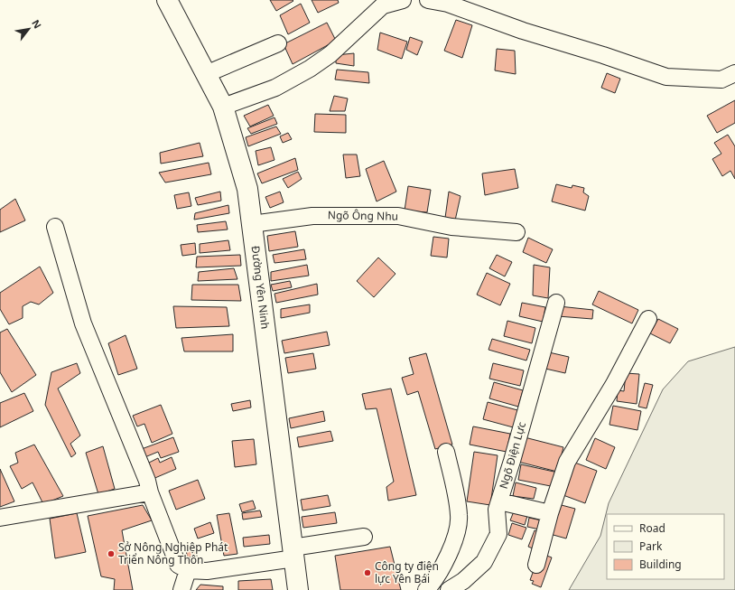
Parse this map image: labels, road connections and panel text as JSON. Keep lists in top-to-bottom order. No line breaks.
{"streets":{"main road":["Đường Yên Ninh"],"street":["Ngõ Ông Nhu","Ngõ Điện Lực"]},"crossings":[["Ngõ Ông Nhu","Đường Yên Ninh"]],"places":["Sở Nông Nghiệp Phát Triển Nông Thôn","Công ty điện lực Yên Bái"],"legend":["Road","Park","Building"],"north":"top right"}
